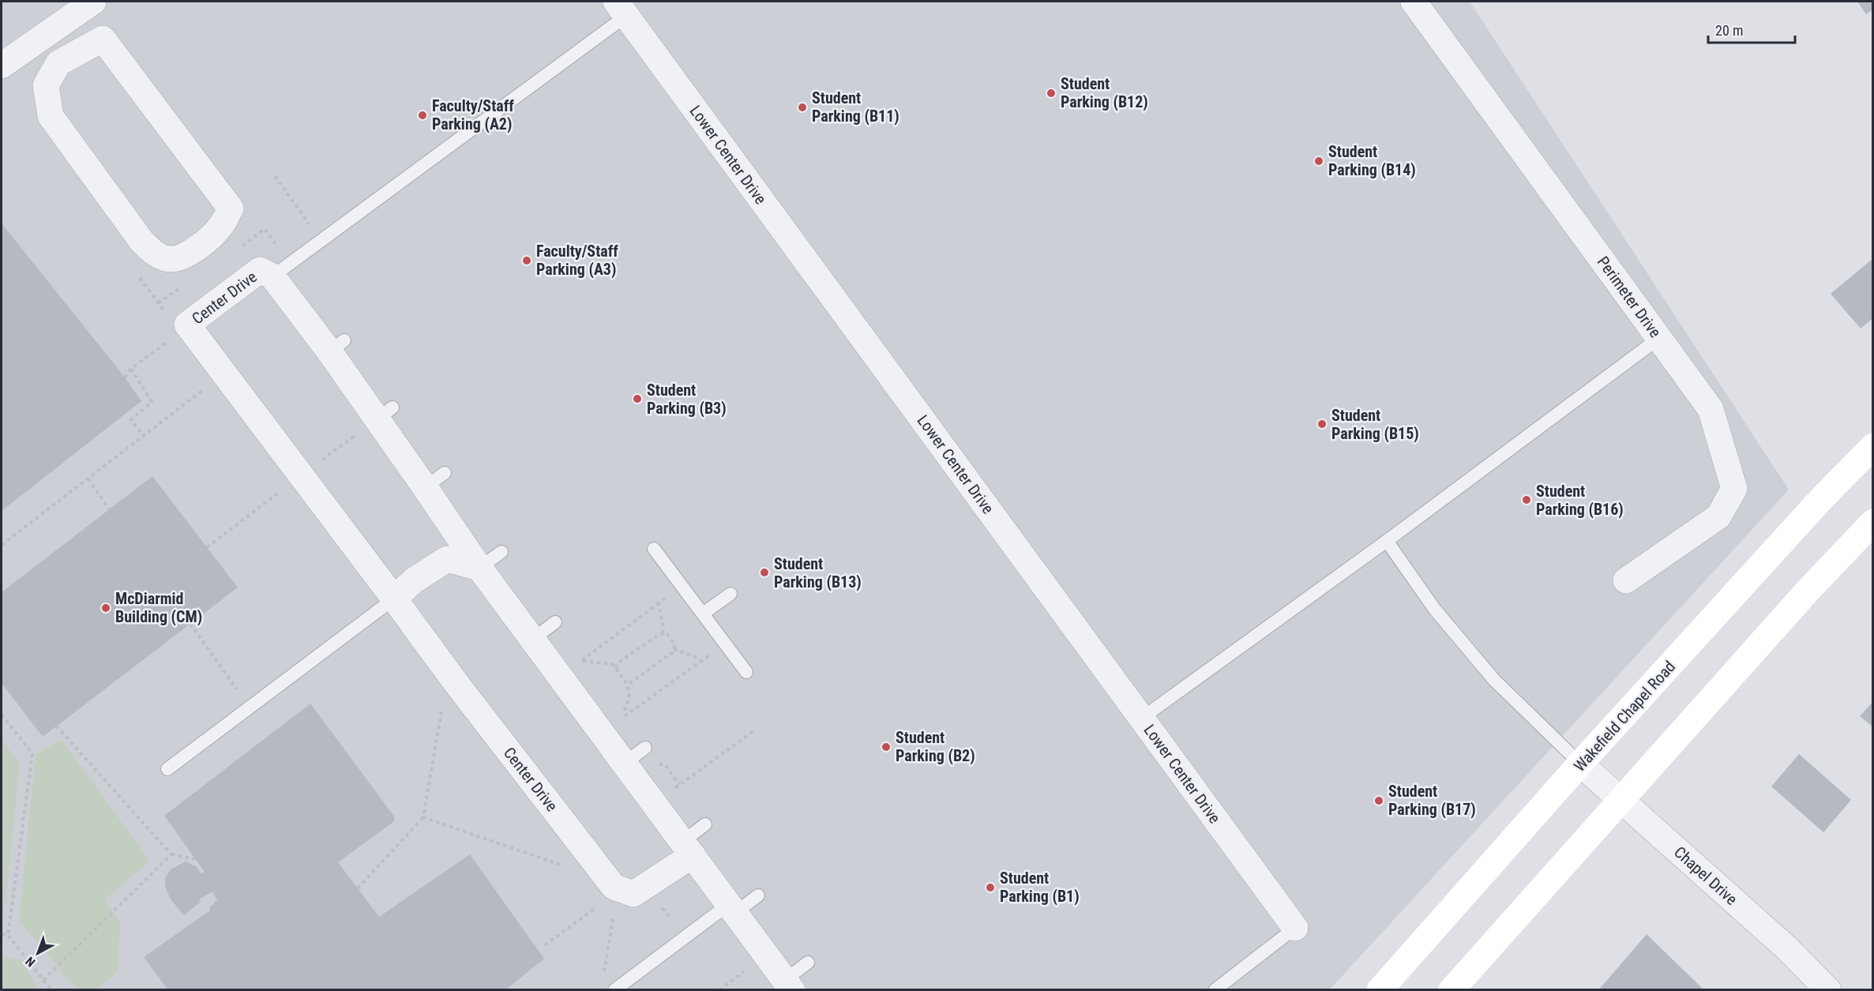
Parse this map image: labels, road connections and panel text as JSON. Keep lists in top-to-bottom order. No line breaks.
{"streets":{"main road":["Wakefield Chapel Road"],"street":["Lower Center Drive","Perimeter Drive","Center Drive","Chapel Drive"]},"crossings":[["Wakefield Chapel Road","Chapel Drive"]],"places":["Student Parking (B12)","Student Parking (B11)","Faculty/Staff Parking (A2)","Student Parking (B14)","Faculty/Staff Parking (A3)","Student Parking (B3)","Student Parking (B15)","Student Parking (B16)","Student Parking (B13)","McDiarmid Building (CM)","Student Parking (B2)","Student Parking (B17)","Student Parking (B1)"],"scale_bar":"20 m","north":"bottom left"}
